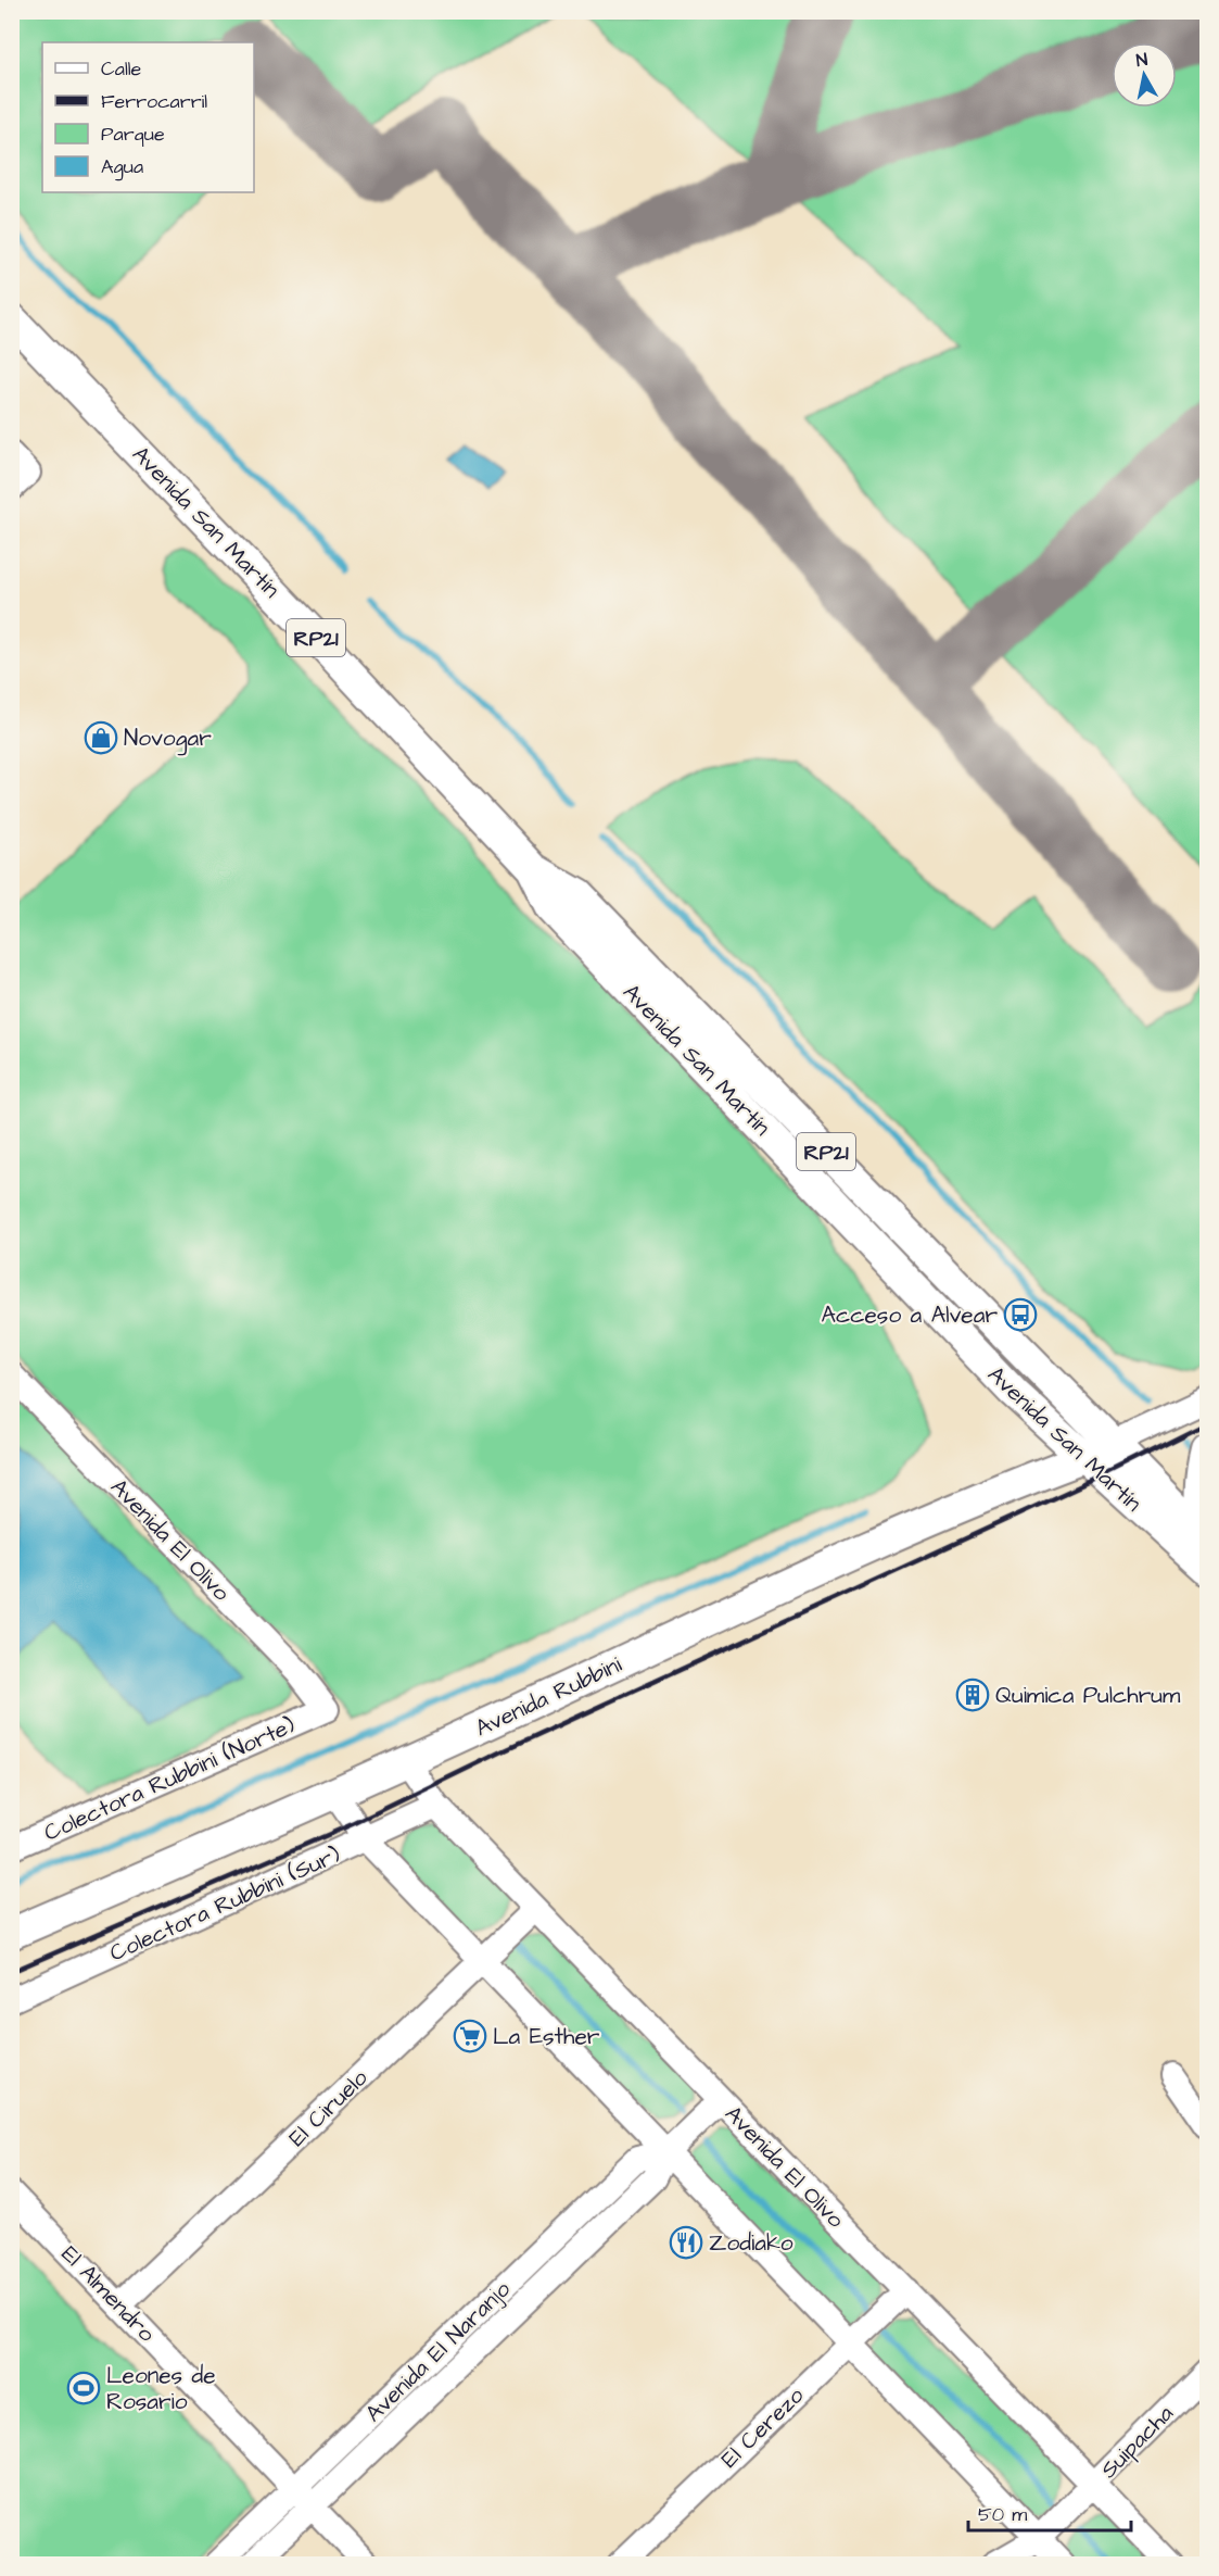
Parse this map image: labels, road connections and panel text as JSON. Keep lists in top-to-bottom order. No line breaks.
{"streets":{"main road":["Avenida San Martín","RP21","Avenida Rubbini"],"street":["Avenida El Olivo","Colectora Rubbini (Norte)","Colectora Rubbini (Sur)","El Ciruelo","El Almendro","Avenida El Naranjo","El Cerezo","Suipacha"]},"crossings":[["Avenida San Martín","Avenida Rubbini"],["Avenida El Olivo","Avenida Rubbini"],["Avenida El Olivo","Colectora Rubbini (Norte)"],["Avenida El Olivo","Colectora Rubbini (Sur)"],["Avenida El Olivo","El Ciruelo"],["Avenida El Olivo","Avenida El Naranjo"],["Avenida El Olivo","El Cerezo"],["Avenida El Olivo","Suipacha"],["El Ciruelo","El Almendro"],["El Almendro","Avenida El Naranjo"]],"places":{"shop":["Novogar"],"bus stop":["Acceso a Alvear"],"building":["Quimica Pulchrum"],"supermarket":["La Esther"],"restaurant":["Zodiako"],"sports":["Leones de Rosario"]},"legend":["Calle","Ferrocarril","Parque","Agua"],"scale_bar":"50 m","north":"top"}
